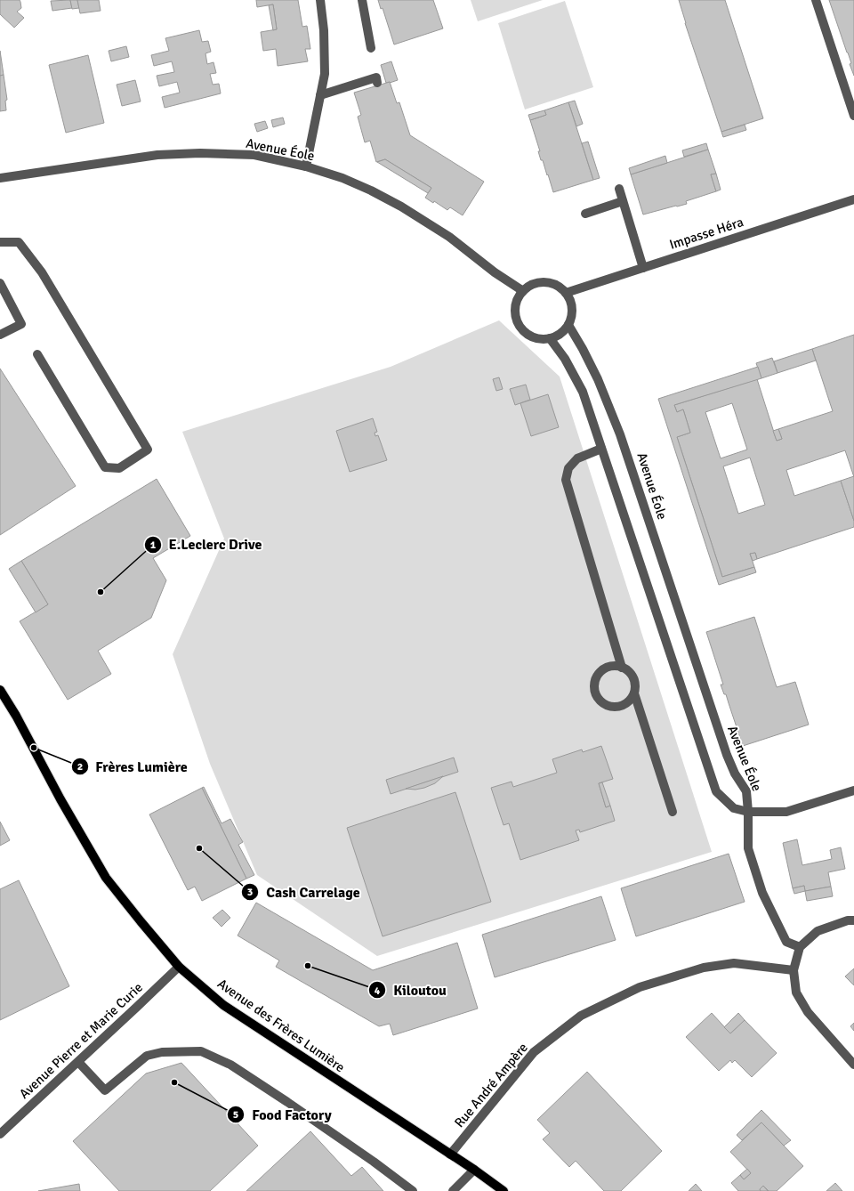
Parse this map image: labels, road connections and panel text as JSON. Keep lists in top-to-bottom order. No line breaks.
{"streets":{"main road":["Avenue des Frères Lumière"],"street":["Avenue Éole","Impasse Héra","Avenue Pierre et Marie Curie","Rue André Ampère"]},"crossings":[["Avenue Éole","Impasse Héra"],["Avenue des Frères Lumière","Avenue Pierre et Marie Curie"],["Avenue des Frères Lumière","Rue André Ampère"]],"places":["E.Leclerc Drive","Frères Lumière","Cash Carrelage","Kiloutou","Food Factory"]}
